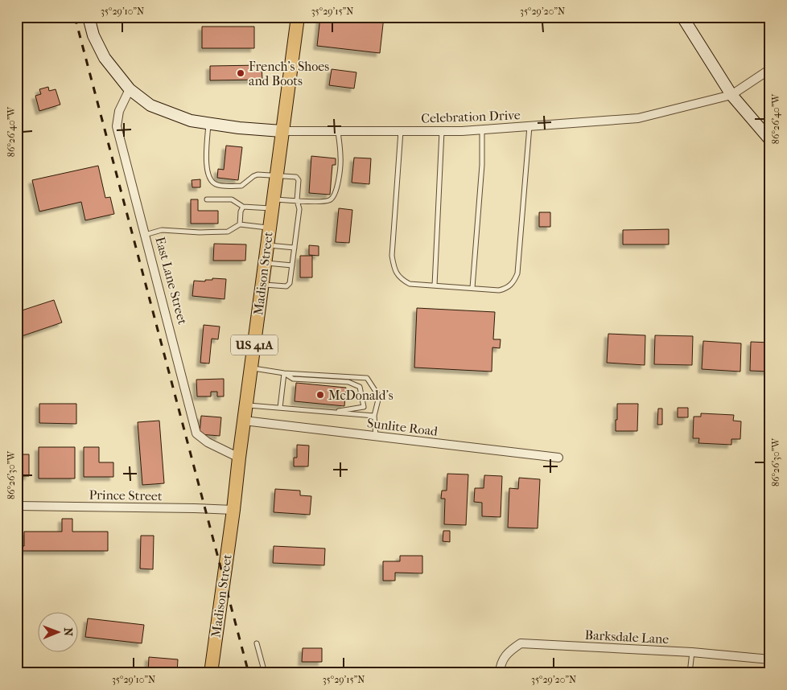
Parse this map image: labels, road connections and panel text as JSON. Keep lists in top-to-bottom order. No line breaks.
{"streets":{"main road":["Madison Street","US 41A"],"street":["Celebration Drive","East Lane Street","Sunlite Road","Prince Street","Barksdale Lane"]},"crossings":[["Celebration Drive","Madison Street"],["Madison Street","East Lane Street"],["Madison Street","Sunlite Road"],["Madison Street","Prince Street"]],"places":["French's Shoes and Boots","McDonald's"],"north":"right","coordinates":["35°29'10\"N","35°29'15\"N","35°29'20\"N","86°26'40\"W","86°26'30\"W"]}
